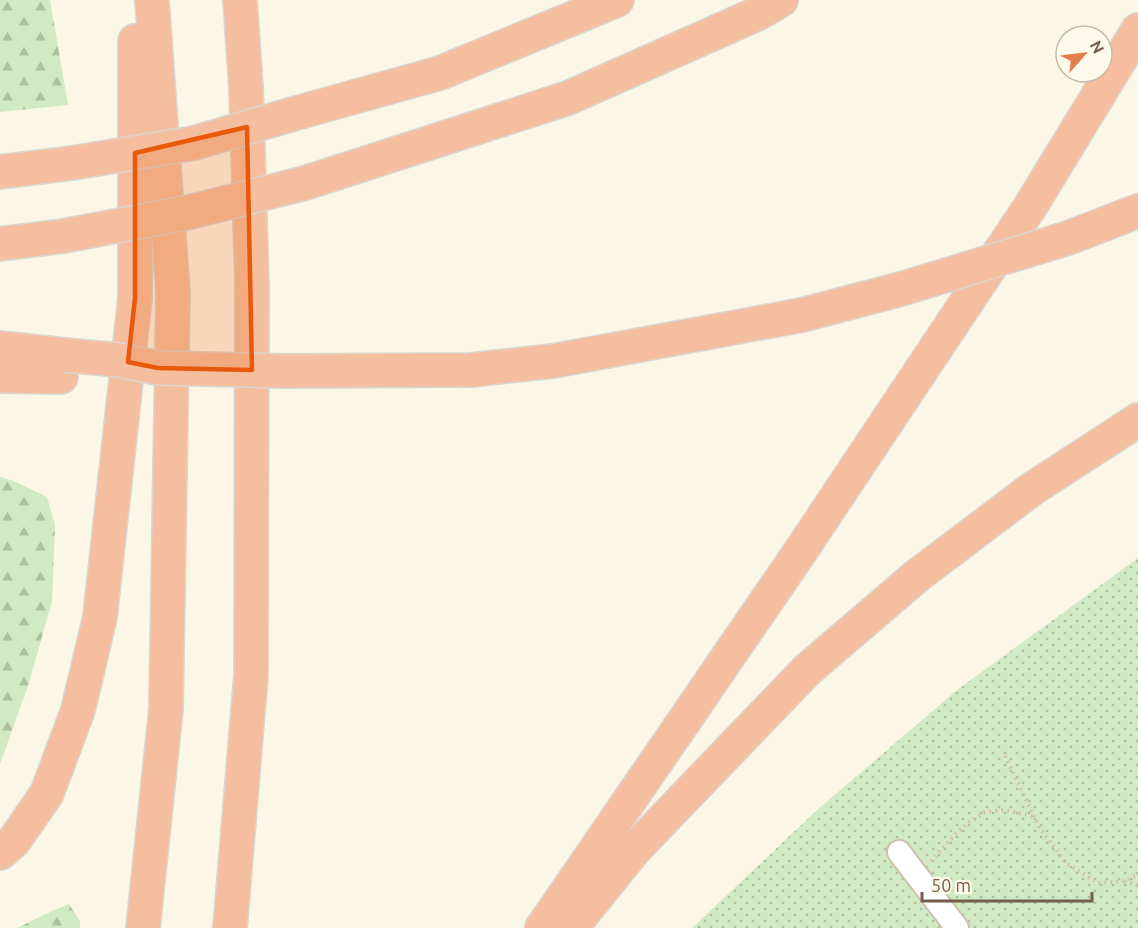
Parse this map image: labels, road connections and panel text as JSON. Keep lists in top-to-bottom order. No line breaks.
{"scale_bar":"50 m","north":"top right"}
